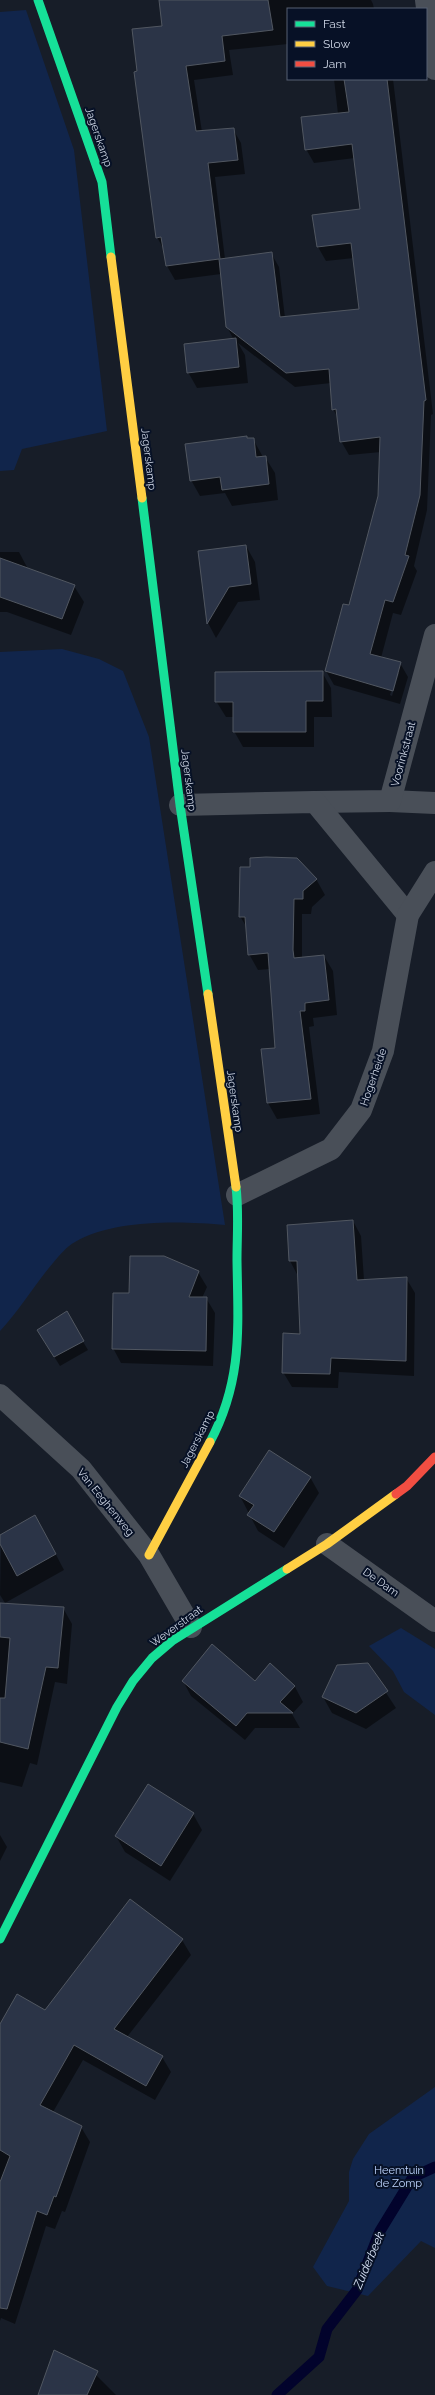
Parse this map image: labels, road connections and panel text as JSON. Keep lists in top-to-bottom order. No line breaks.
{"streets":{"street":["Jagerskamp","Voorinkstraat","Hogerheide","Van Eeghenweg","De Dam","Weverstraat"]},"crossings":[["Jagerskamp","Hogerheide"],["Jagerskamp","Van Eeghenweg"],["Van Eeghenweg","Weverstraat"],["De Dam","Weverstraat"]],"water":["Zuiderbeek"],"parks":["Heemtuin de Zomp"],"legend":["Fast","Slow","Jam"]}
